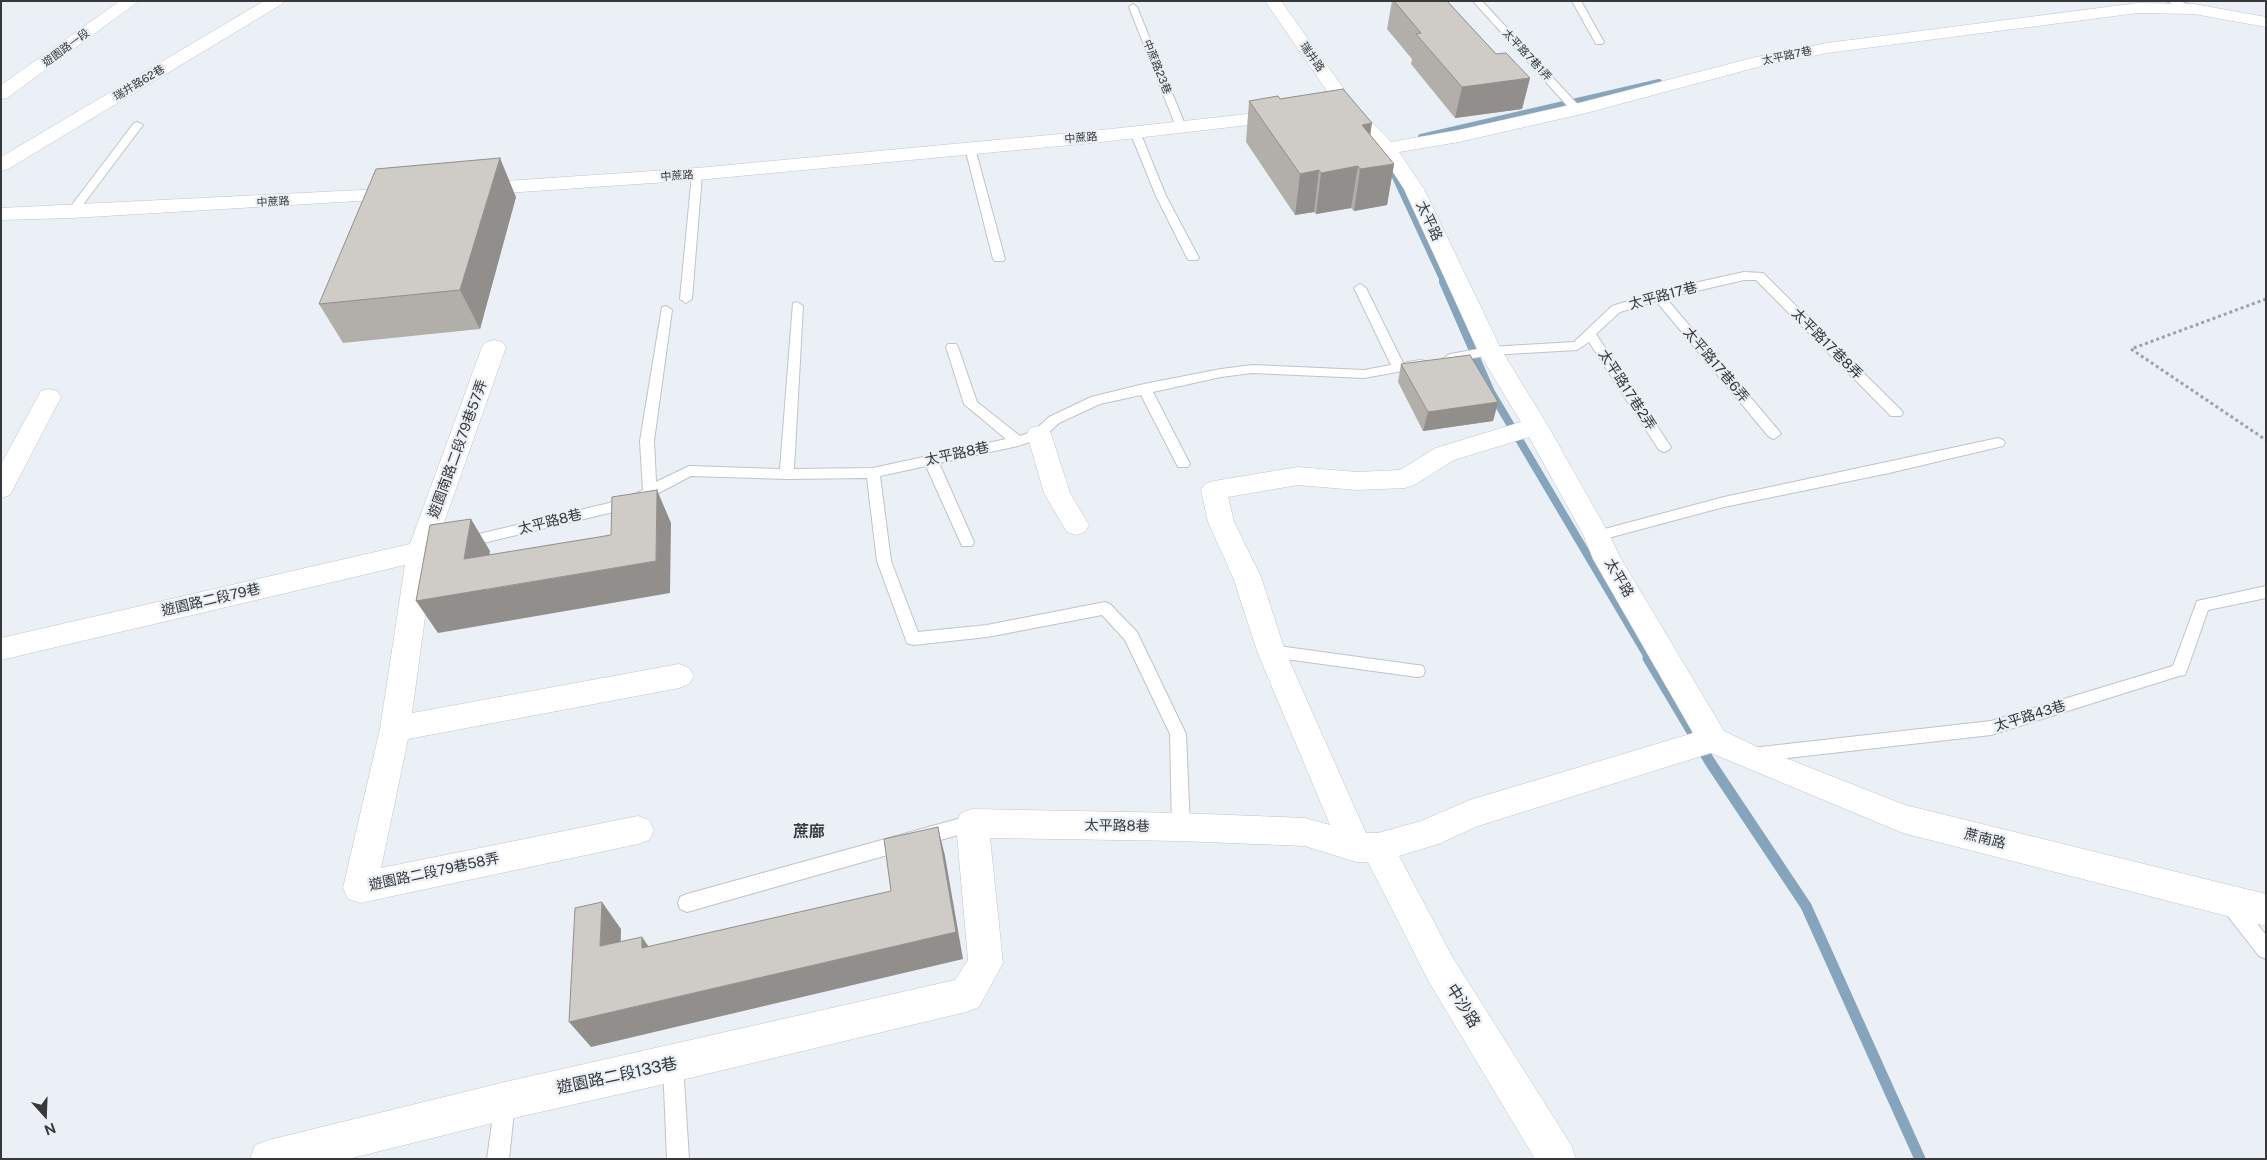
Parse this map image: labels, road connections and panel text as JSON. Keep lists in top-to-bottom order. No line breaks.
{"streets":{"street":["遊園路一段","太平路7巷","瑞井路","瑞井路62巷","中蔗路","太平路","遊園南路二段79巷57弄","太平路8巷","遊園路二段79巷","蔗南路","遊園路二段79巷58弄","中沙路","遊園路二段133巷"],"lane":["太平路7巷1弄","中蔗路23巷","太平路17巷","太平路17巷8弄","太平路17巷6弄","太平路17巷2弄","太平路43巷"]},"crossings":[["太平路7巷1弄","太平路7巷"],["太平路7巷","太平路"],["瑞井路","中蔗路"],["瑞井路","太平路"],["中蔗路23巷","中蔗路"],["中蔗路","太平路"],["太平路","太平路17巷"],["太平路","蔗南路"],["太平路","中沙路"],["太平路17巷","太平路17巷8弄"],["太平路17巷","太平路17巷6弄"],["太平路17巷","太平路17巷2弄"],["遊園南路二段79巷57弄","太平路8巷"],["遊園南路二段79巷57弄","遊園路二段79巷"],["遊園南路二段79巷57弄","遊園路二段79巷58弄"],["太平路8巷","遊園路二段79巷"],["太平路8巷","遊園路二段79巷58弄"],["太平路8巷","中沙路"],["太平路8巷","遊園路二段133巷"],["遊園路二段79巷","遊園路二段79巷58弄"],["太平路43巷","蔗南路"]],"districts":["蔗廍"],"north":"bottom"}
